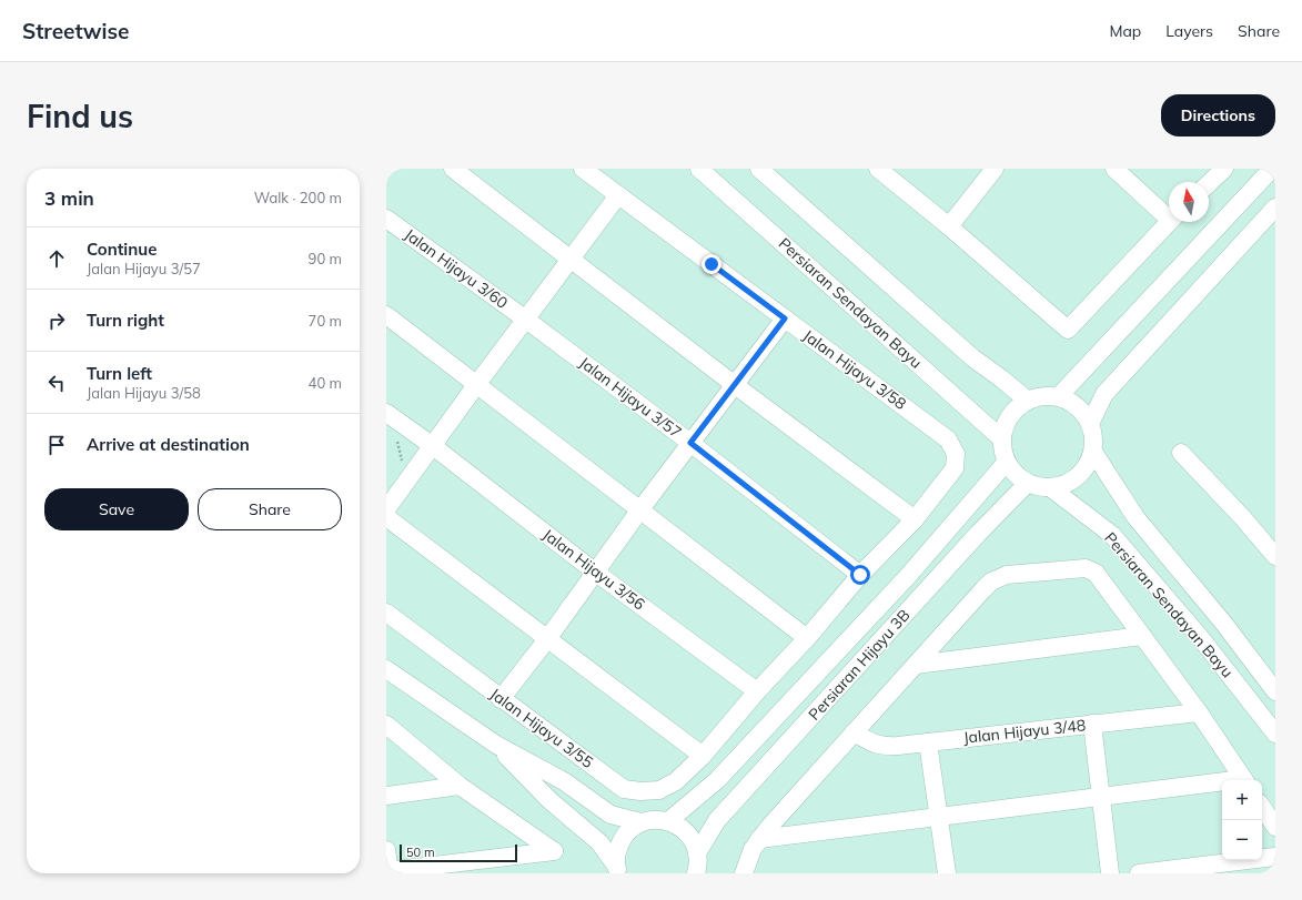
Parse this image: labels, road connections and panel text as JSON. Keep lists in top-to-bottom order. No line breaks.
{"streets":{"street":["Jalan Hijayu 3/60","Persiaran Sendayan Bayu","Jalan Hijayu 3/58","Jalan Hijayu 3/57","Jalan Hijayu 3/56","Persiaran Hijayu 3B","Jalan Hijayu 3/55","Jalan Hijayu 3/48"]},"crossings":[["Jalan Hijayu 3/60","Jalan Hijayu 3/57"],["Persiaran Sendayan Bayu","Persiaran Hijayu 3B"],["Jalan Hijayu 3/58","Jalan Hijayu 3/57"],["Jalan Hijayu 3/58","Jalan Hijayu 3/55"],["Jalan Hijayu 3/56","Jalan Hijayu 3/55"]],"scale_bar":"50 m","north":"top","page":{"header":"Streetwise","nav":["Map","Layers","Share"],"buttons":["Directions",["Save","Share"]],"title":"Find us","heading":["3 min","Walk · 200 m"],"list":[["Continue","Jalan Hijayu 3/57","90 m"],["Turn right","70 m"],["Turn left","Jalan Hijayu 3/58","40 m"],"Arrive at destination"],"map_buttons":["+","−"],"scale":"50 m"}}
